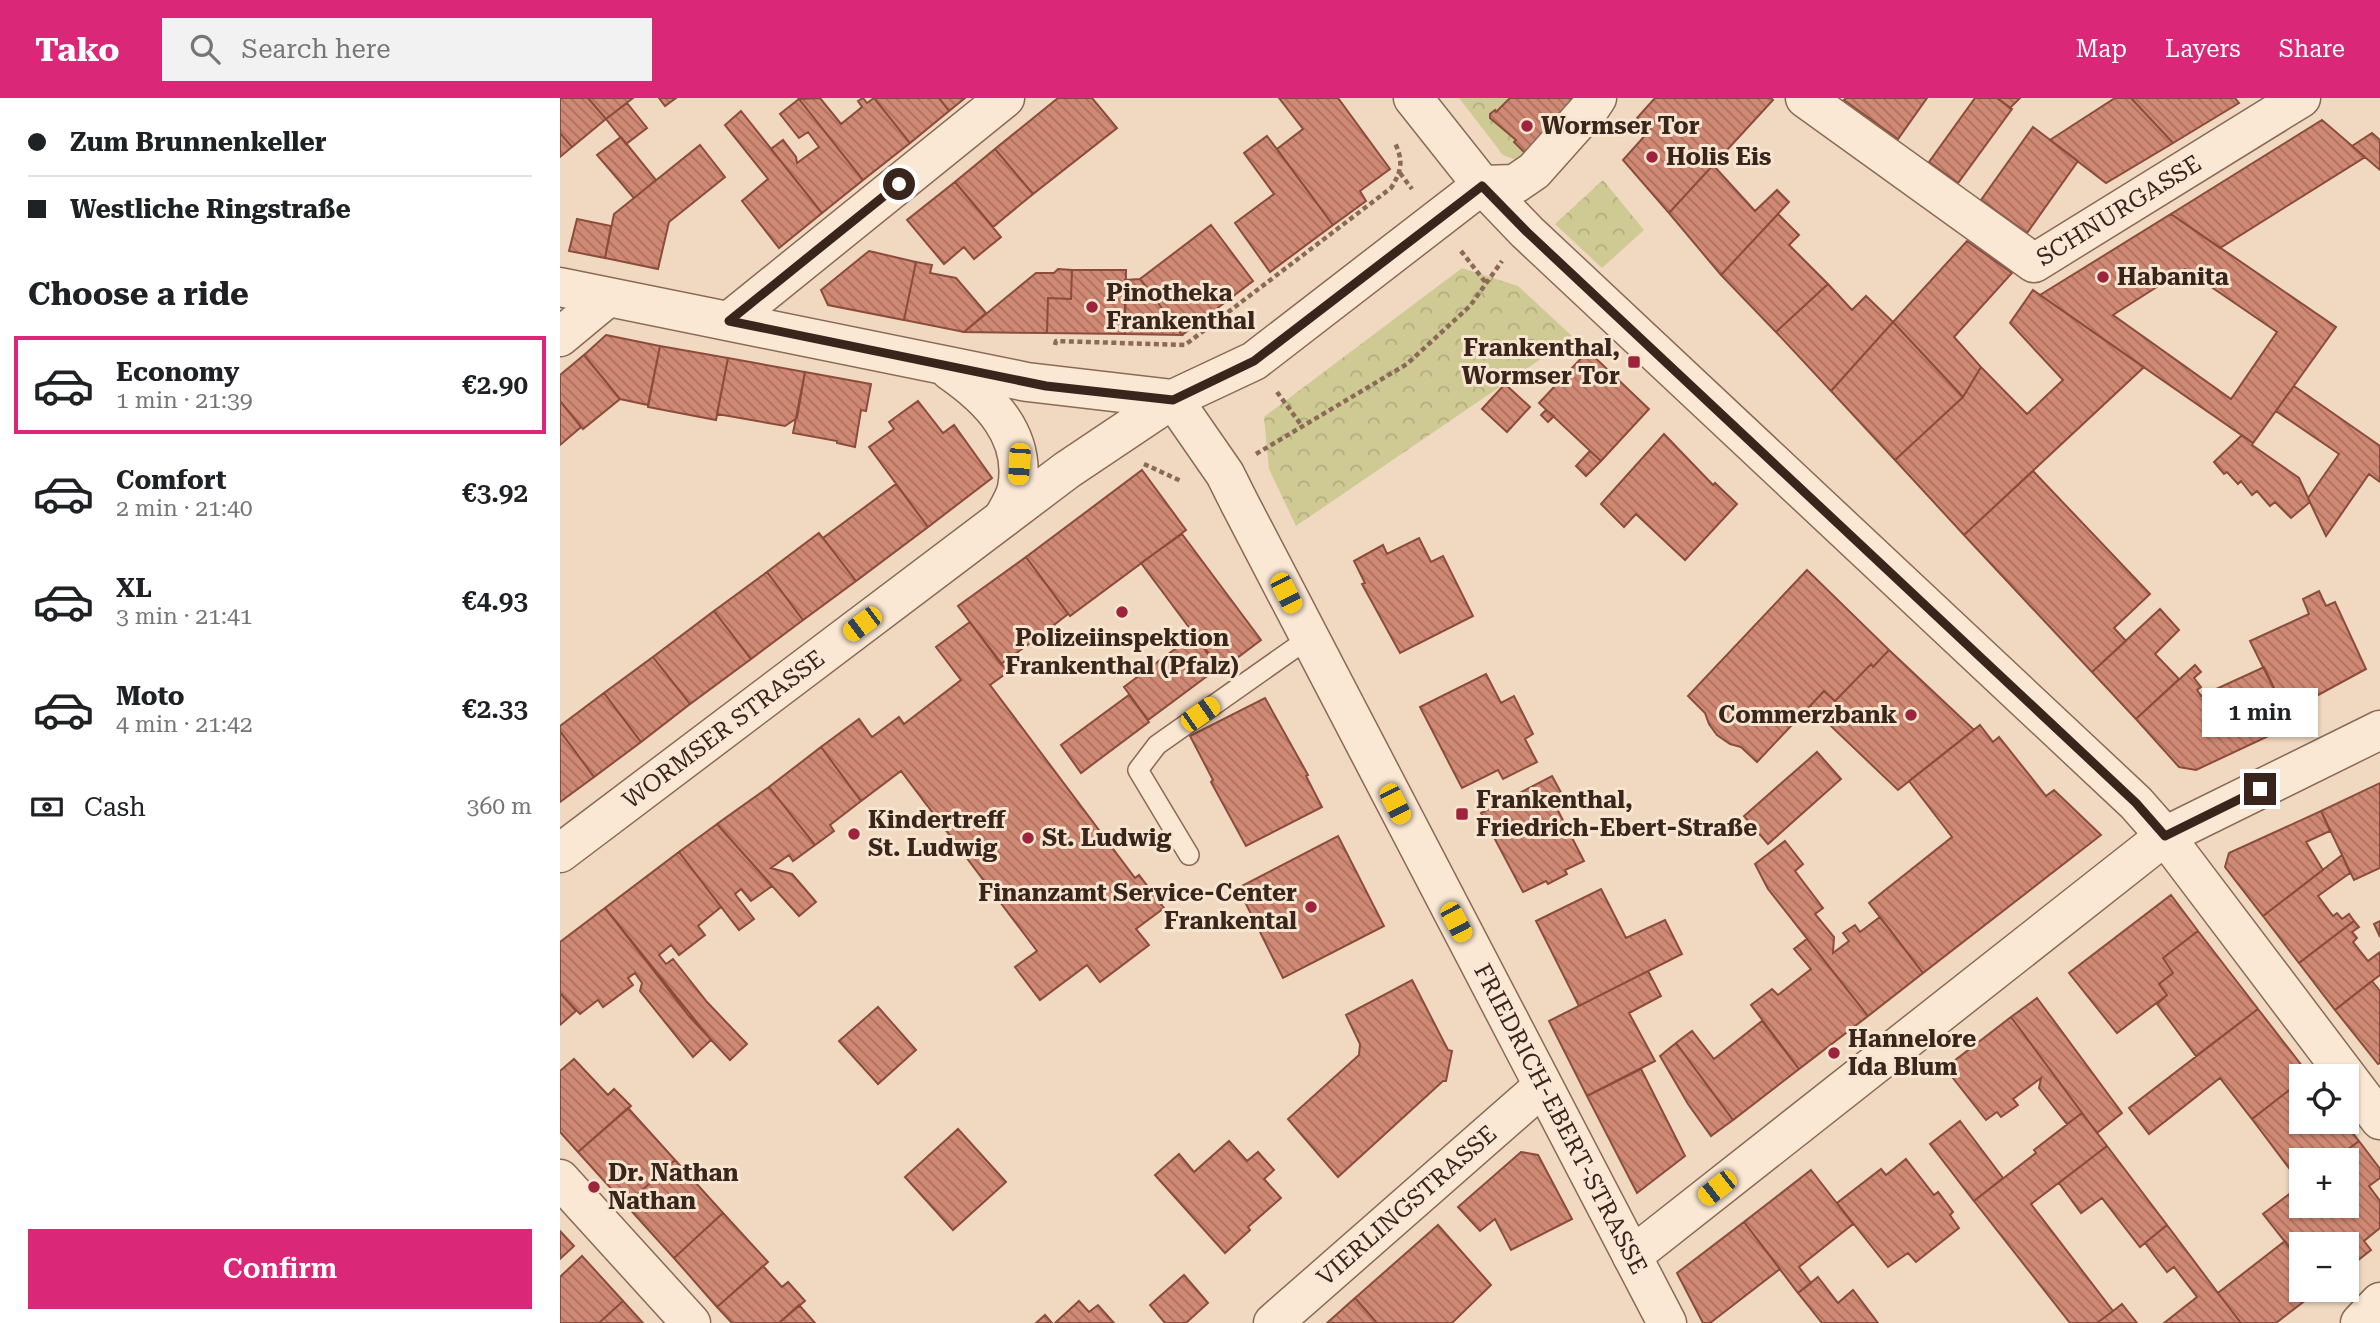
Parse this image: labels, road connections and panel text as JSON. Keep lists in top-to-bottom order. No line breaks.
{"streets":{"street":["SCHNURGASSE","WORMSER STRASSE","FRIEDRICH-EBERT-STRASSE","VIERLINGSTRASSE"]},"crossings":[["WORMSER STRASSE","FRIEDRICH-EBERT-STRASSE"],["FRIEDRICH-EBERT-STRASSE","VIERLINGSTRASSE"]],"places":{"other":["Wormser Tor","Holis Eis","Habanita","Pinotheka Frankenthal","Polizeiinspektion Frankenthal (Pfalz)","Commerzbank","Kindertreff St. Ludwig","St. Ludwig","Finanzamt Service-Center Frankental","Hannelore Ida Blum","Dr. Nathan Nathan"],"transit":["Frankenthal, Wormser Tor","Frankenthal, Friedrich-Ebert-Straße"]},"page":{"header":"Tako","search":"Search here","nav":["Map","Layers","Share"],"banner":["Zum Brunnenkeller","Westliche Ringstraße"],"heading":"Choose a ride","list":[{"name":"Economy","note":"1 min · 21:39","value":"€2.90"},{"name":"Comfort","note":"2 min · 21:40","value":"€3.92"},{"name":"XL","note":"3 min · 21:41","value":"€4.93"},{"name":"Moto","note":"4 min · 21:42","value":"€2.33"}],"bubble":"1 min","pay":["Cash","360 m"],"map_buttons":["+","−"],"buttons":"Confirm"}}
